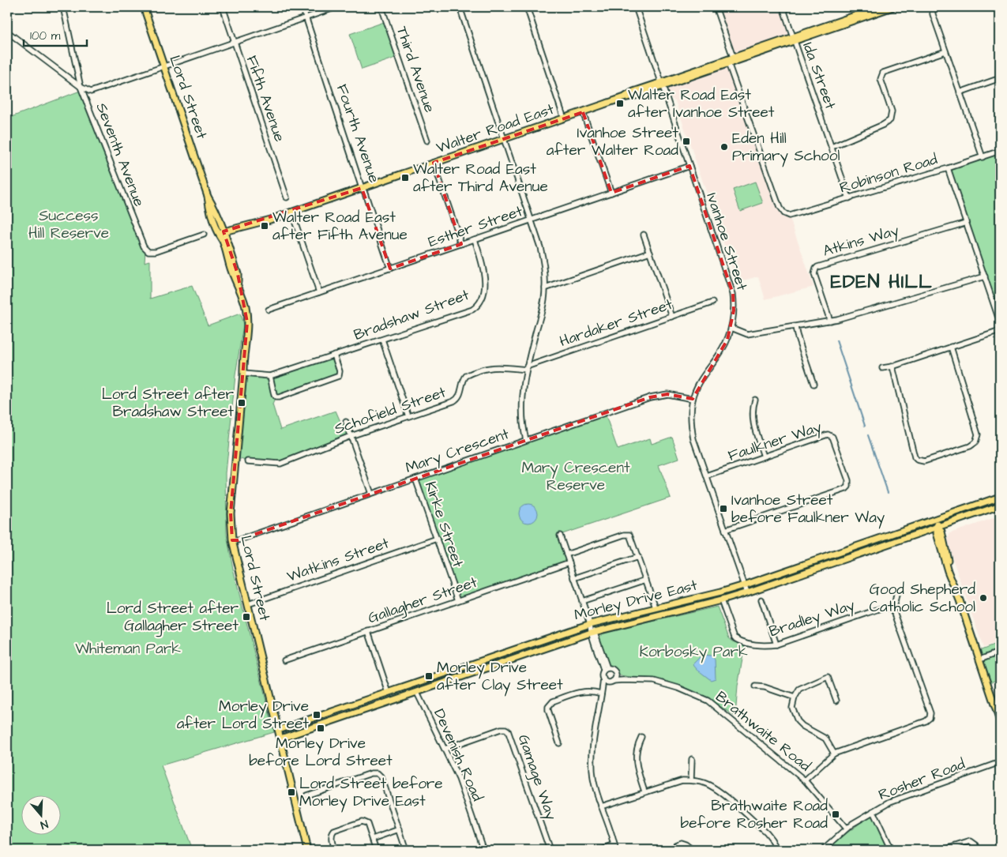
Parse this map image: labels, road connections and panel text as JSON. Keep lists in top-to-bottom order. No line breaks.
{"streets":{"main road":["Lord Street","Walter Road East","Morley Drive East"],"street":["Third Avenue","Ida Street","Fifth Avenue","Fourth Avenue","Seventh Avenue","Robinson Road","Esther Street","Atkins Way","Ivanhoe Street","Bradshaw Street","Hardaker Street","Schofield Street","Faulkner Way","Mary Crescent","Kirke Street","Watkins Street","Gallagher Street","Bradley Way","Brathwaite Road","Devenish Road","Gamage Way","Rosher Road"]},"crossings":[["Ida Street","Walter Road East"],["Ida Street","Robinson Road"],["Lord Street","Walter Road East"],["Lord Street","Bradshaw Street"],["Lord Street","Mary Crescent"],["Lord Street","Watkins Street"],["Lord Street","Morley Drive East"],["Walter Road East","Fourth Avenue"],["Walter Road East","Robinson Road"],["Walter Road East","Ivanhoe Street"],["Fourth Avenue","Esther Street"],["Esther Street","Ivanhoe Street"],["Esther Street","Bradshaw Street"],["Ivanhoe Street","Faulkner Way"],["Ivanhoe Street","Mary Crescent"],["Ivanhoe Street","Morley Drive East"],["Hardaker Street","Schofield Street"],["Mary Crescent","Kirke Street"],["Kirke Street","Watkins Street"],["Kirke Street","Gallagher Street"],["Morley Drive East","Bradley Way"],["Morley Drive East","Devenish Road"],["Brathwaite Road","Rosher Road"],["Devenish Road","Gamage Way"]],"districts":["EDEN HILL"],"parks":["Success Hill Reserve","Mary Crescent Reserve","Whiteman Park","Korbosky Park"],"places":{"transit":["Walter Road East after Ivanhoe Street","Ivanhoe Street after Walter Road","Walter Road East after Third Avenue","Walter Road East after Fifth Avenue","Lord Street after Bradshaw Street","Ivanhoe Street before Faulkner Way","Lord Street after Gallagher Street","Morley Drive after Clay Street","Morley Drive after Lord Street","Morley Drive before Lord Street","Lord Street before Morley Drive East","Brathwaite Road before Rosher Road"],"other":["Eden Hill Primary School","Good Shepherd Catholic School"]},"scale_bar":"100 m","north":"bottom"}
